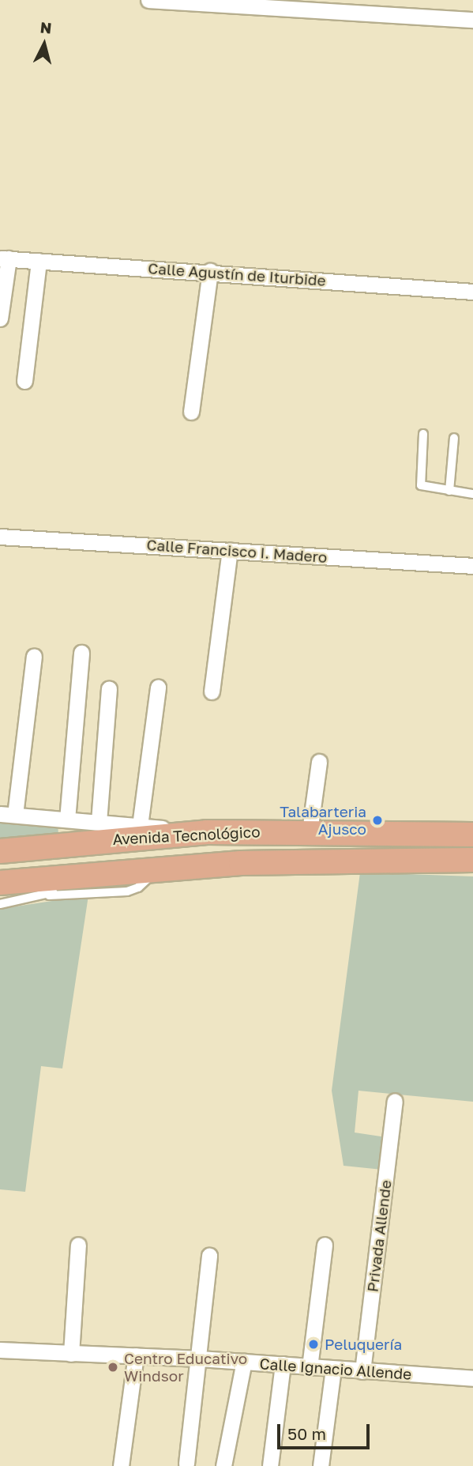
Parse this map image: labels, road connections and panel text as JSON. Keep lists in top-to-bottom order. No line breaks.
{"streets":{"main road":["Avenida Tecnológico"],"street":["Calle Agustín de Iturbide","Calle Francisco I. Madero","Privada Allende","Calle Ignacio Allende"]},"crossings":[["Privada Allende","Calle Ignacio Allende"]],"places":["Talabarteria Ajusco","Peluquería","Centro Educativo Windsor"],"scale_bar":"50 m","north":"top"}
